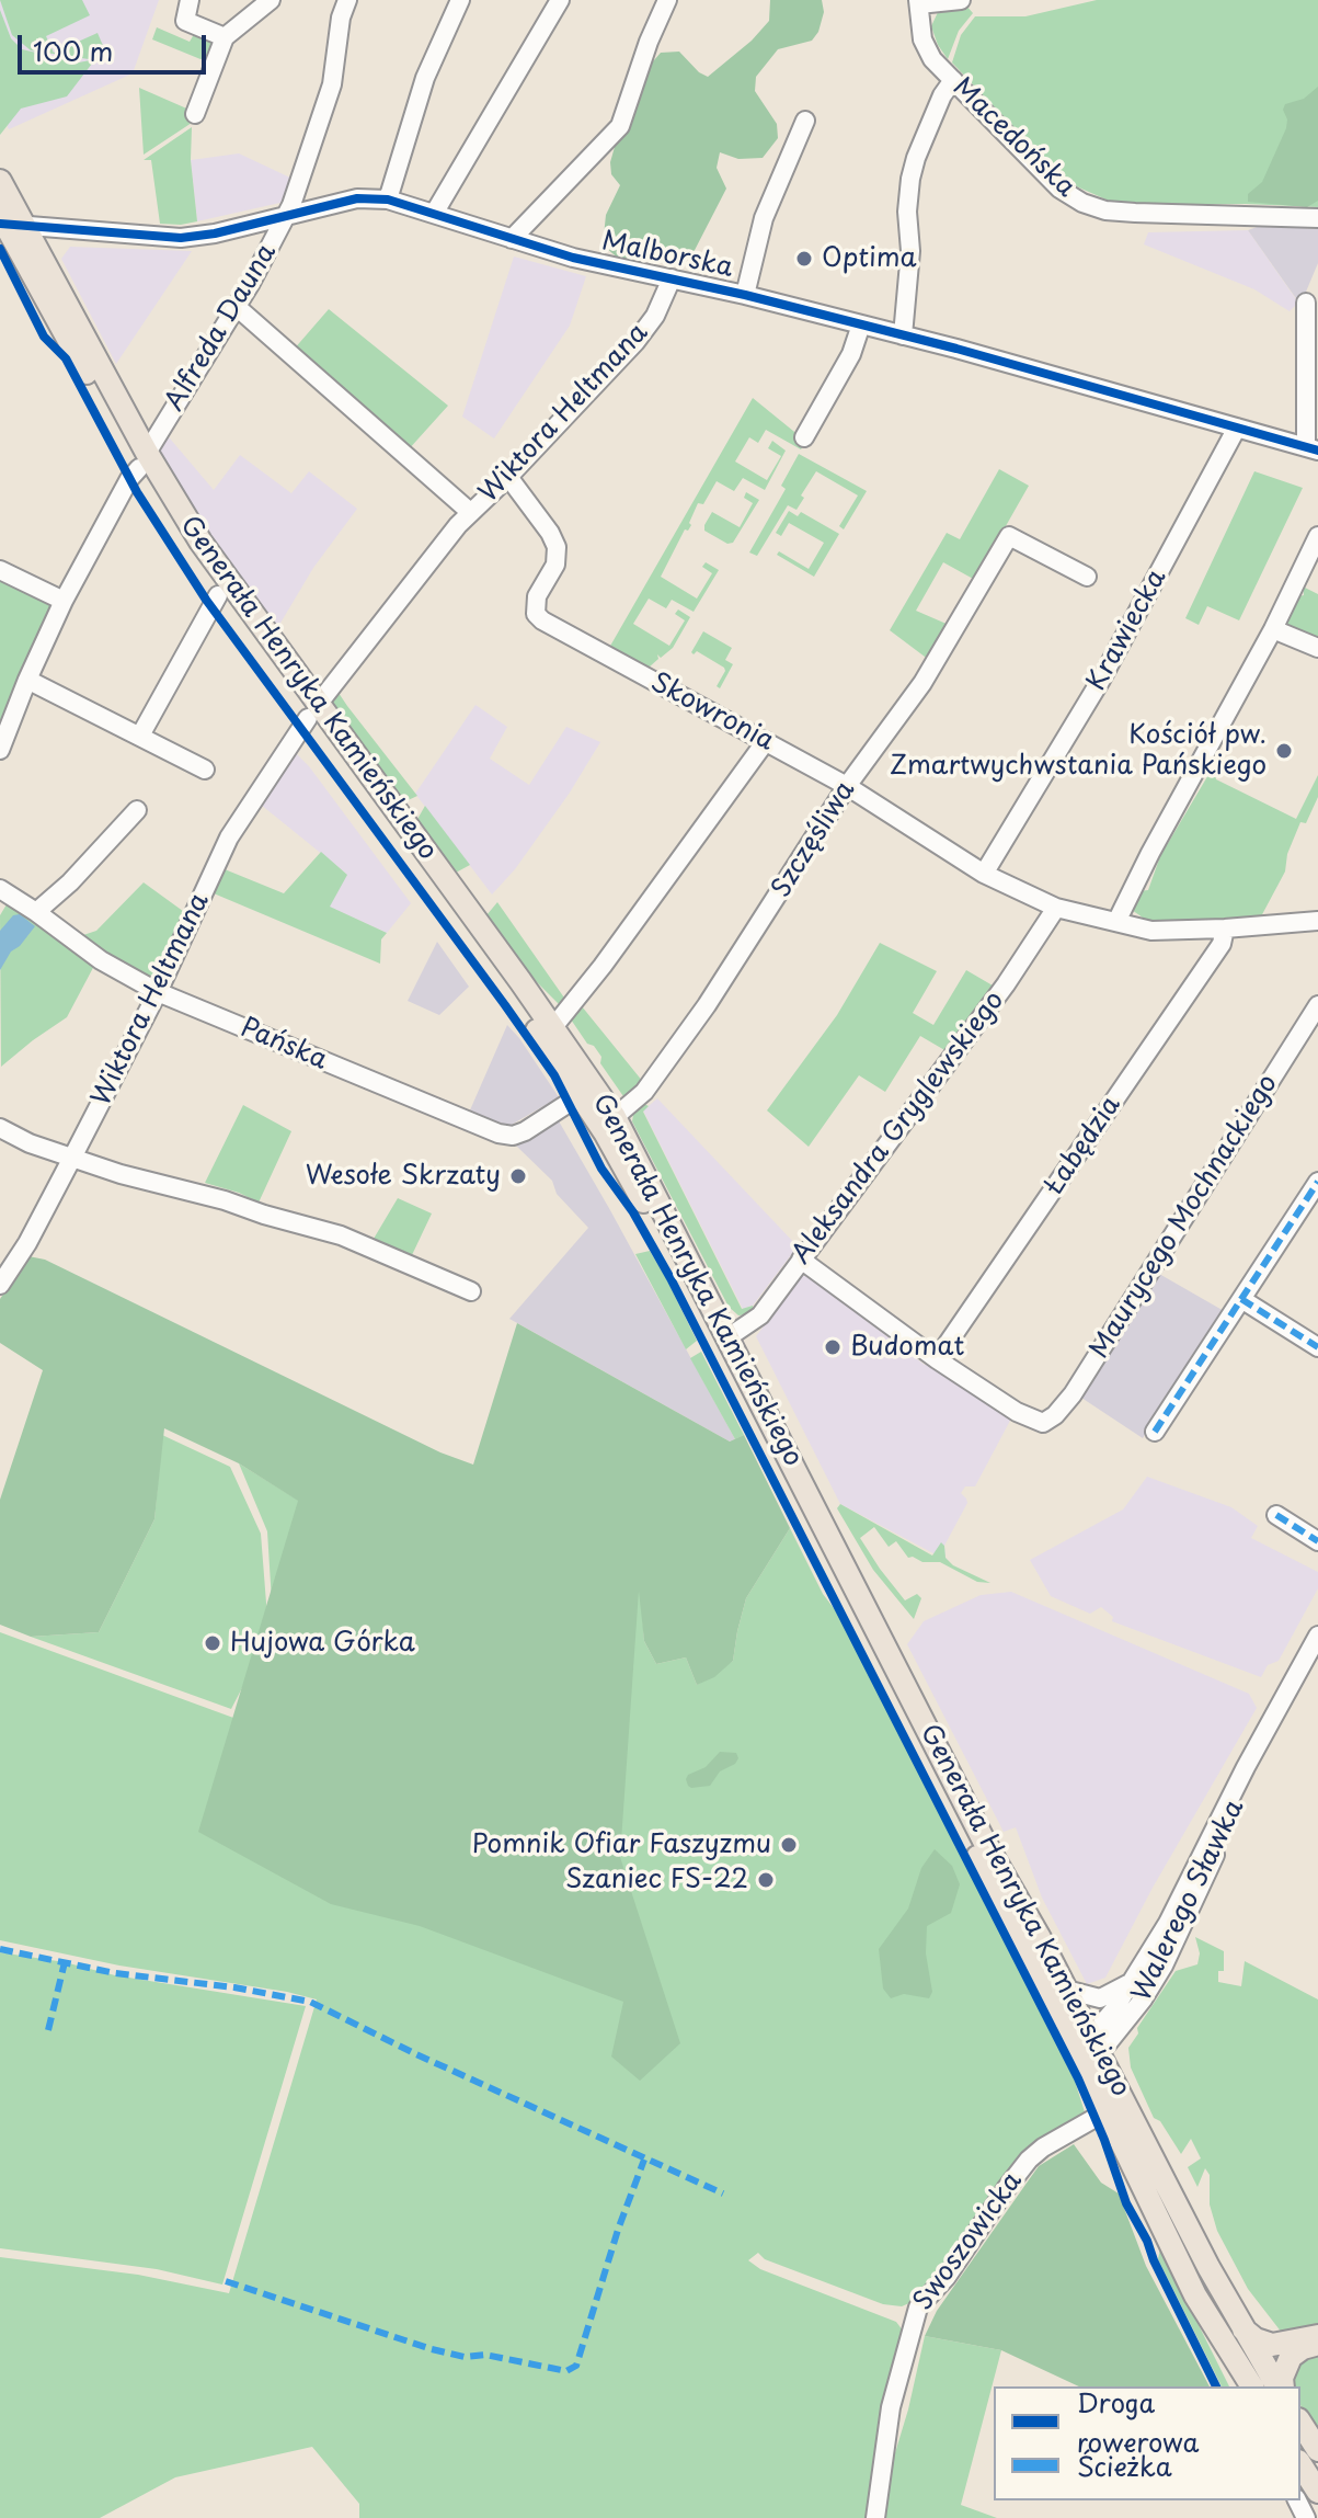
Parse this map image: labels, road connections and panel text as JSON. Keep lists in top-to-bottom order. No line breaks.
{"streets":{"main road":["Generała Henryka Kamieńskiego"],"street":["Macedońska","Malborska","Alfreda Dauna","Wiktora Heltmana","Krawiecka","Skowronia","Szczęśliwa","Pańska","Aleksandra Gryglewskiego","Łabędzia","Maurycego Mochnackiego","Walerego Sławka","Swoszowicka"]},"crossings":[["Malborska","Alfreda Dauna"],["Malborska","Wiktora Heltmana"],["Malborska","Krawiecka"],["Malborska","Generała Henryka Kamieńskiego"],["Alfreda Dauna","Generała Henryka Kamieńskiego"],["Wiktora Heltmana","Generała Henryka Kamieńskiego"],["Wiktora Heltmana","Skowronia"],["Wiktora Heltmana","Pańska"],["Krawiecka","Skowronia"],["Generała Henryka Kamieńskiego","Szczęśliwa"],["Generała Henryka Kamieńskiego","Pańska"],["Generała Henryka Kamieńskiego","Aleksandra Gryglewskiego"],["Generała Henryka Kamieńskiego","Walerego Sławka"],["Generała Henryka Kamieńskiego","Swoszowicka"],["Skowronia","Szczęśliwa"],["Skowronia","Aleksandra Gryglewskiego"],["Skowronia","Łabędzia"],["Łabędzia","Maurycego Mochnackiego"]],"places":["Optima","Kościół pw. Zmartwychwstania Pańskiego","Wesołe Skrzaty","Budomat","Hujowa Górka","Pomnik Ofiar Faszyzmu","Szaniec FS-22"],"legend":["Droga rowerowa","Ścieżka"],"scale_bar":"100 m"}
